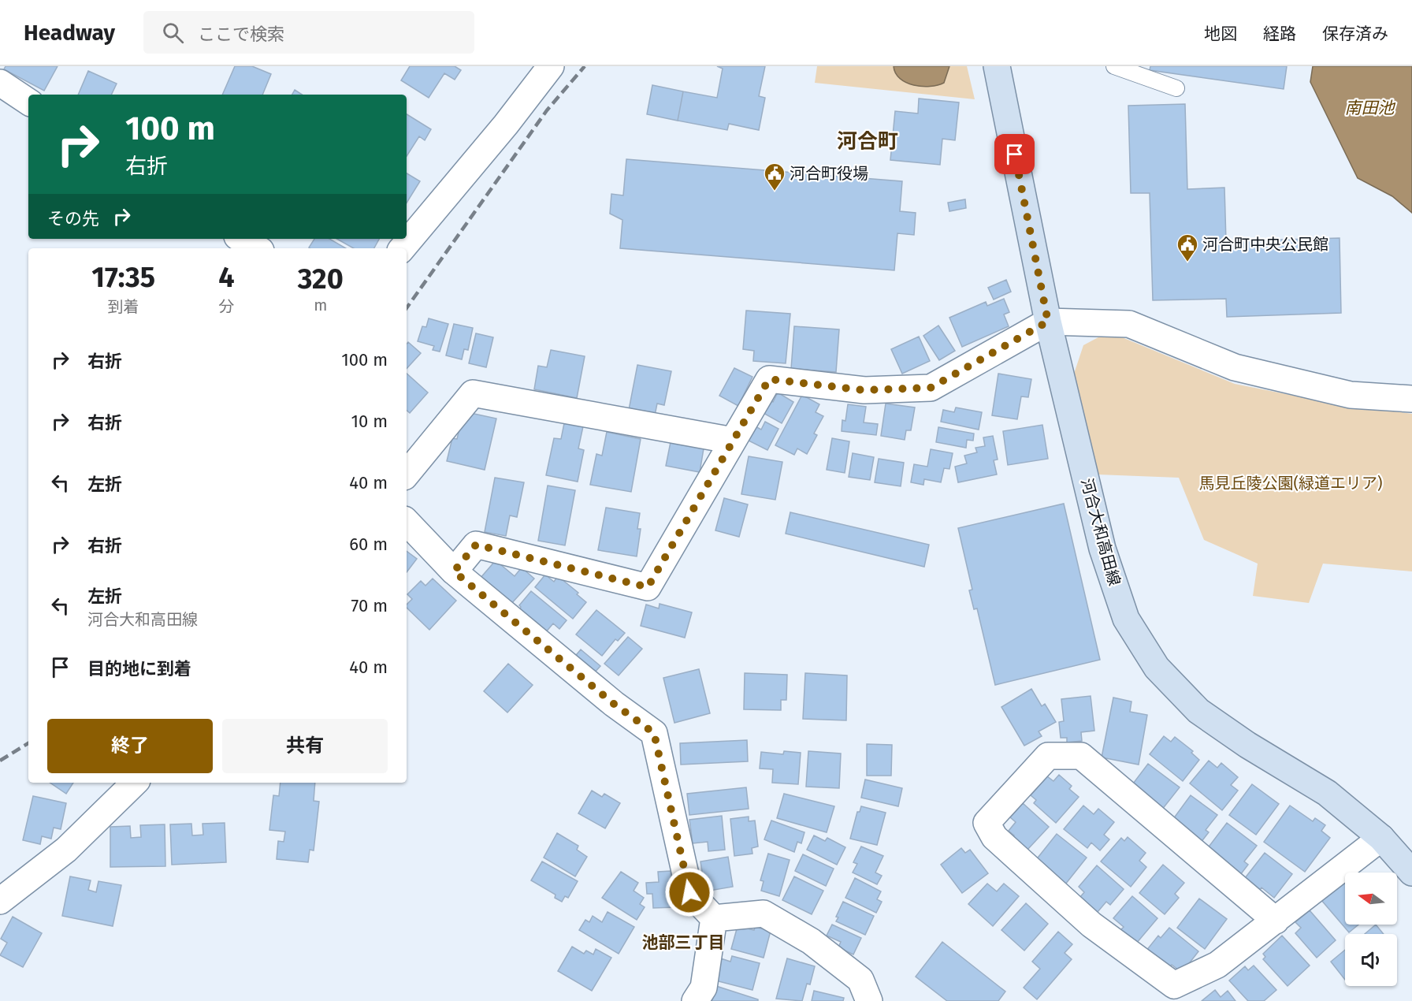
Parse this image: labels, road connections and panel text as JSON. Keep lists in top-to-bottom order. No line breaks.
{"streets":{"main road":["河合大和高田線"]},"districts":["河合町","池部三丁目"],"water":["南田池"],"parks":["馬見丘陵公園(緑道エリア)"],"places":{"public building":["河合町役場","河合町中央公民館"]},"north":"left","page":{"header":"Headway","search":"ここで検索","nav":["地図","経路","保存済み"],"turn":["100 m","右折"],"then":"その先","eta":["17:35","到着","4","分","320","m"],"list":[{"name":"右折","value":"100 m"},{"name":"右折","value":"10 m"},{"name":"左折","value":"40 m"},{"name":"右折","value":"60 m"},{"name":"左折","note":"河合大和高田線","value":"70 m"},{"name":"目的地に到着","value":"40 m"}],"buttons":["終了","共有"]}}
